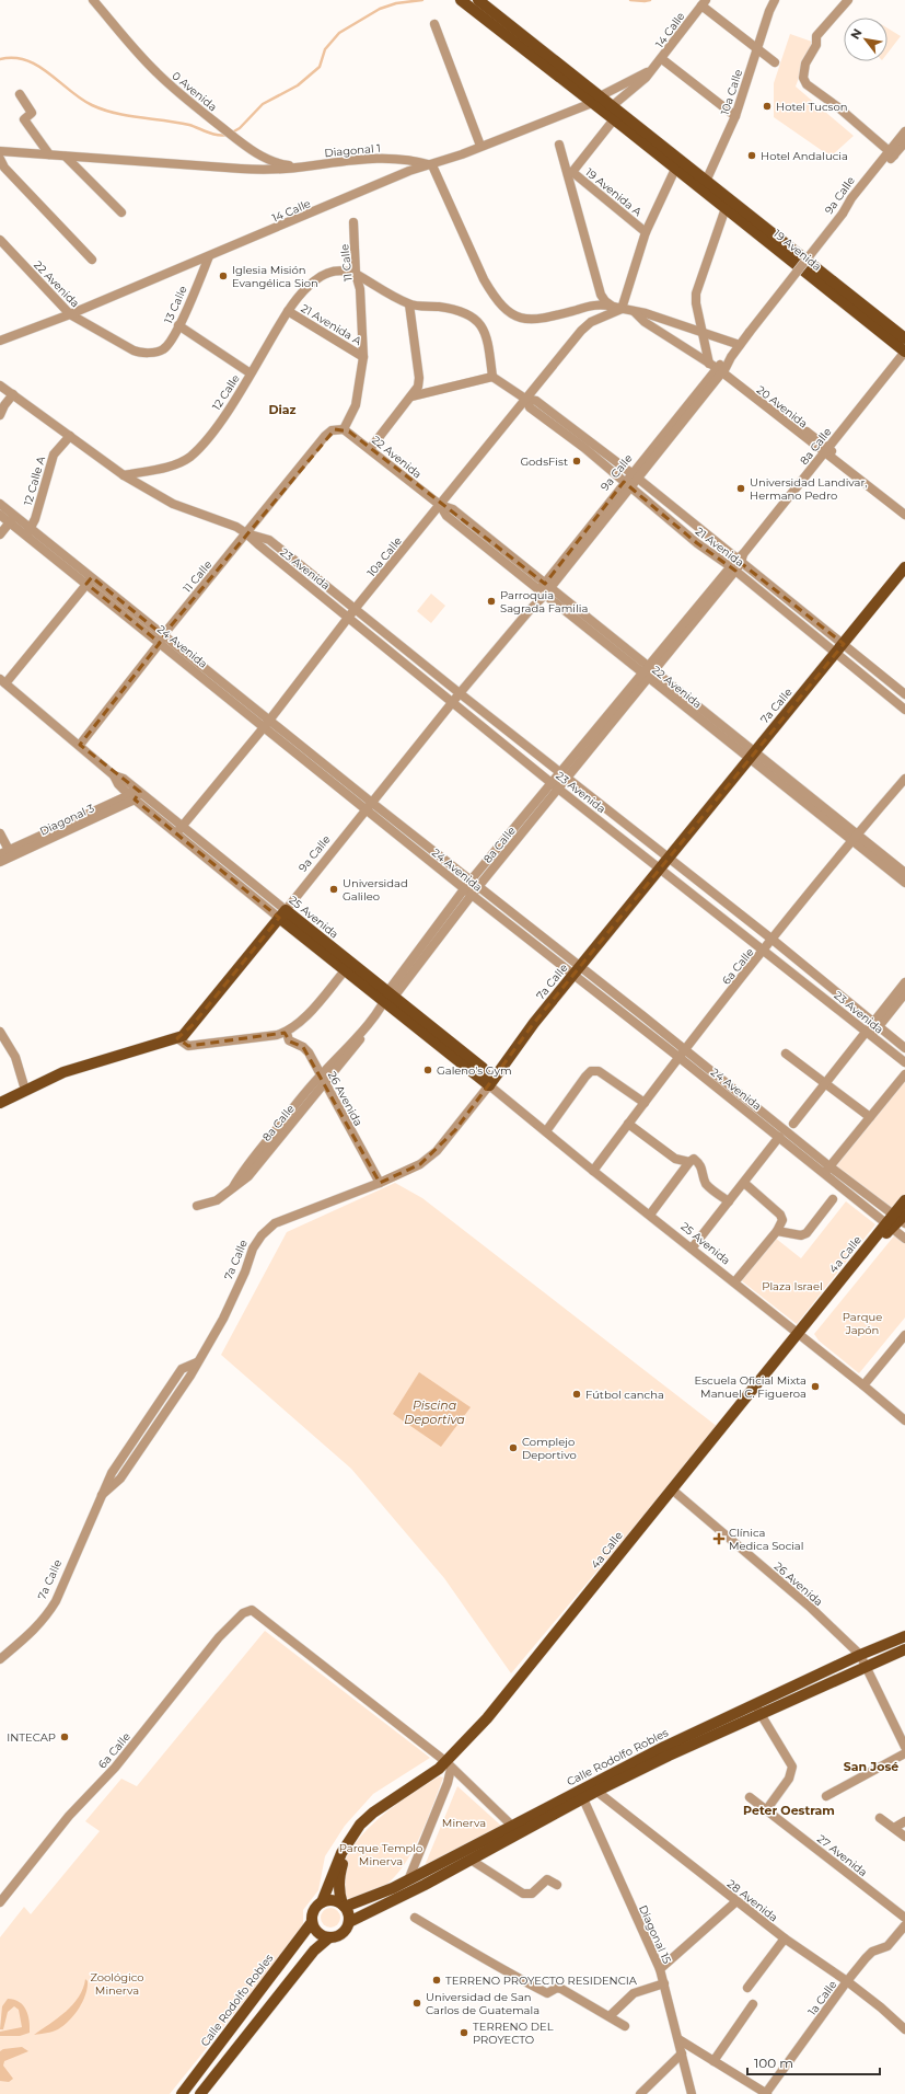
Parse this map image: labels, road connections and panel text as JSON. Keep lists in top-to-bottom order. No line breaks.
{"streets":{"main road":["9a Calle","19 Avenida","7a Calle","25 Avenida","4a Calle","Calle Rodolfo Robles"],"street":["14 Calle","0 Avenida","10a Calle","Diagonal 1","19 Avenida A","11 Calle","22 Avenida","13 Calle","21 Avenida A","12 Calle","20 Avenida","8a Calle","12 Calle A","21 Avenida","23 Avenida","24 Avenida","Diagonal 3","6a Calle","26 Avenida","27 Avenida","28 Avenida","Diagonal 15","1a Calle"]},"crossings":[["14 Calle","Diagonal 1"],["14 Calle","19 Avenida"],["14 Calle","22 Avenida"],["14 Calle","13 Calle"],["0 Avenida","Diagonal 1"],["10a Calle","19 Avenida"],["10a Calle","22 Avenida"],["10a Calle","20 Avenida"],["10a Calle","21 Avenida"],["10a Calle","23 Avenida"],["10a Calle","24 Avenida"],["10a Calle","25 Avenida"],["9a Calle","22 Avenida"],["9a Calle","20 Avenida"],["9a Calle","21 Avenida"],["9a Calle","23 Avenida"],["9a Calle","24 Avenida"],["9a Calle","25 Avenida"],["19 Avenida","8a Calle"],["11 Calle","22 Avenida"],["11 Calle","21 Avenida A"],["11 Calle","12 Calle"],["11 Calle","23 Avenida"],["11 Calle","24 Avenida"],["11 Calle","25 Avenida"],["22 Avenida","13 Calle"],["22 Avenida","8a Calle"],["22 Avenida","7a Calle"],["22 Avenida","6a Calle"],["21 Avenida A","12 Calle"],["12 Calle","23 Avenida"],["20 Avenida","8a Calle"],["8a Calle","21 Avenida"],["8a Calle","23 Avenida"],["8a Calle","24 Avenida"],["8a Calle","25 Avenida"],["8a Calle","26 Avenida"],["12 Calle A","23 Avenida"],["12 Calle A","24 Avenida"],["21 Avenida","7a Calle"],["23 Avenida","7a Calle"],["23 Avenida","6a Calle"],["24 Avenida","7a Calle"],["24 Avenida","6a Calle"],["24 Avenida","4a Calle"],["7a Calle","25 Avenida"],["7a Calle","26 Avenida"],["Diagonal 3","25 Avenida"],["25 Avenida","6a Calle"],["25 Avenida","4a Calle"],["6a Calle","4a Calle"],["26 Avenida","4a Calle"],["26 Avenida","Calle Rodolfo Robles"],["4a Calle","Calle Rodolfo Robles"],["Calle Rodolfo Robles","28 Avenida"],["Calle Rodolfo Robles","Diagonal 15"],["28 Avenida","1a Calle"]],"districts":["Diaz","San José","Peter Oestram"],"water":["Piscina Deportiva"],"parks":["Plaza Israel","Parque Japón","Minerva","Parque Templo Minerva","Zoológico Minerva"],"places":{"other":["Hotel Tucson","Hotel Andalucia","Iglesia Misión Evangélica Sion","GodsFist","Universidad Landivar, Hermano Pedro","Parroquia Sagrada Familia","Universidad Galileo","Galeno's Gym","Escuela Oficial Mixta Manuel C. Figueroa","Fútbol cancha","Complejo Deportivo","INTECAP","TERRENO PROYECTO RESIDENCIA","Universidad de San Carlos de Guatemala","TERRENO DEL PROYECTO"],"health":["Clínica Medica Social"]},"scale_bar":"100 m","north":"top left"}
